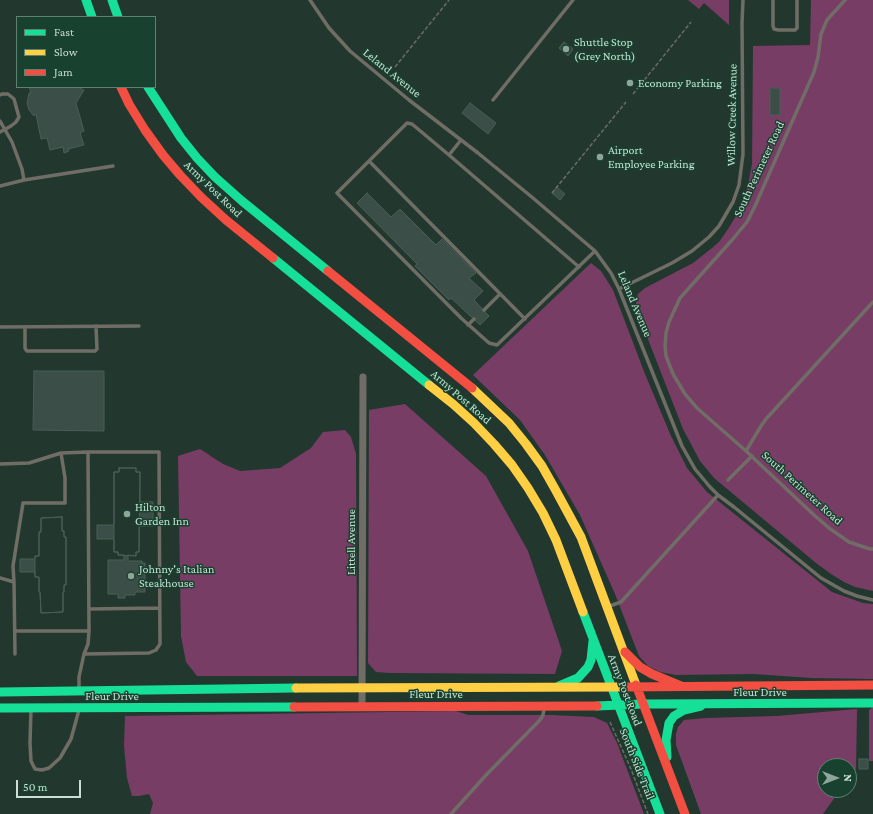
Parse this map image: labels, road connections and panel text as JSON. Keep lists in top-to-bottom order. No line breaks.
{"streets":{"main road":["Army Post Road","Fleur Drive"],"street":["Littell Avenue"],"lane":["Leland Avenue","Willow Creek Avenue","South Perimeter Road"],"path":["South Side Trail"]},"crossings":[["Leland Avenue","Willow Creek Avenue"],["Army Post Road","Fleur Drive"],["Littell Avenue","Fleur Drive"]],"places":["Shuttle Stop (Grey North)","Economy Parking","Airport Employee Parking","Hilton Garden Inn","Johnny's Italian Steakhouse"],"legend":["Fast","Slow","Jam"],"scale_bar":"50 m","north":"right"}
